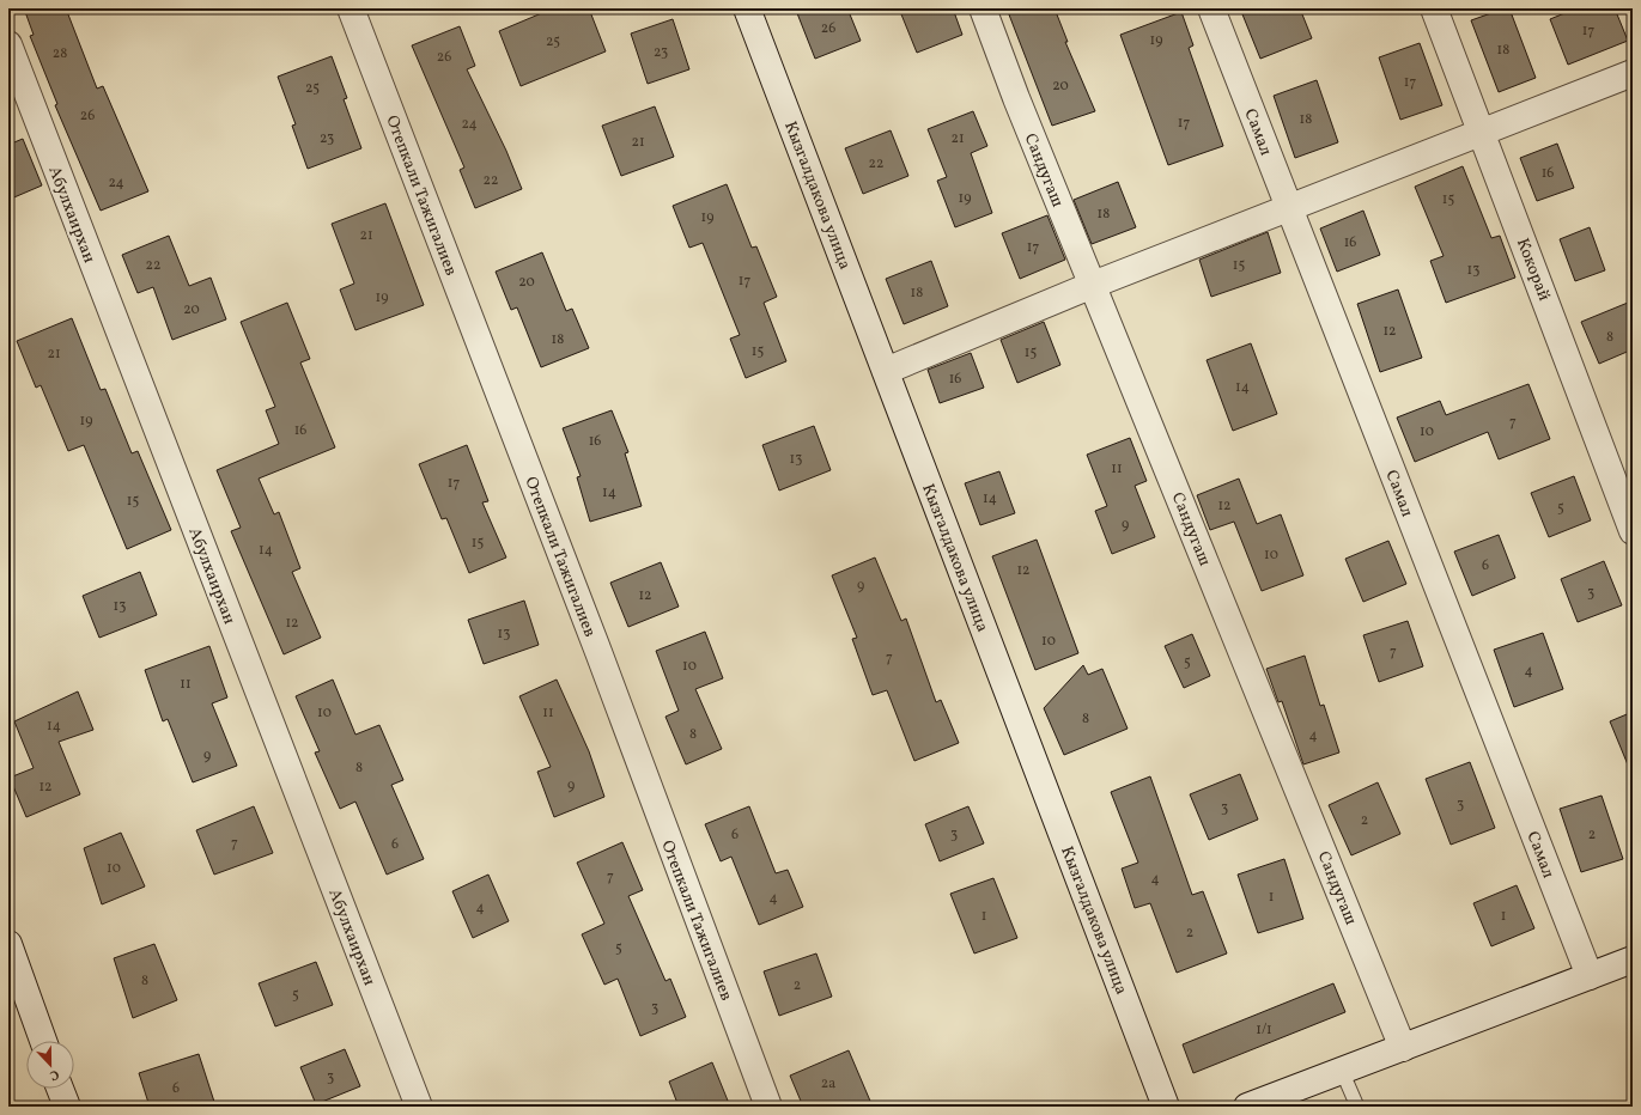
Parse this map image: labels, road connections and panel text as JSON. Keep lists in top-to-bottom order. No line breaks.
{"streets":{"street":["Самал","Сандугаш","Отепкали Тажигалиев","Кызгалдакова улица","Абулхаирхан","Кокорай"]},"house_numbers":["26","17","19","25","18","23","28","26","17","20","25","26","18","17","24","23","21","21","22","16","22","24","19","15","18","19","21","16","17","22","15","13","17","20","18","19","20","12","8","18","15","15","21","16","14","19","7","16","10","16","13","11","17","14","14","15","12","5","9","15","14","10","6","12","9","3","12","13","12","13","10","7","7","5","10","4","11","10","11","8","14","8","4","9","8","9","12","3","3","2","6","3","2","7","6","10","7","4","1","4","4","1","1","2","5","8","2","5","3","1/1","3","2а","6"],"north":"bottom"}
